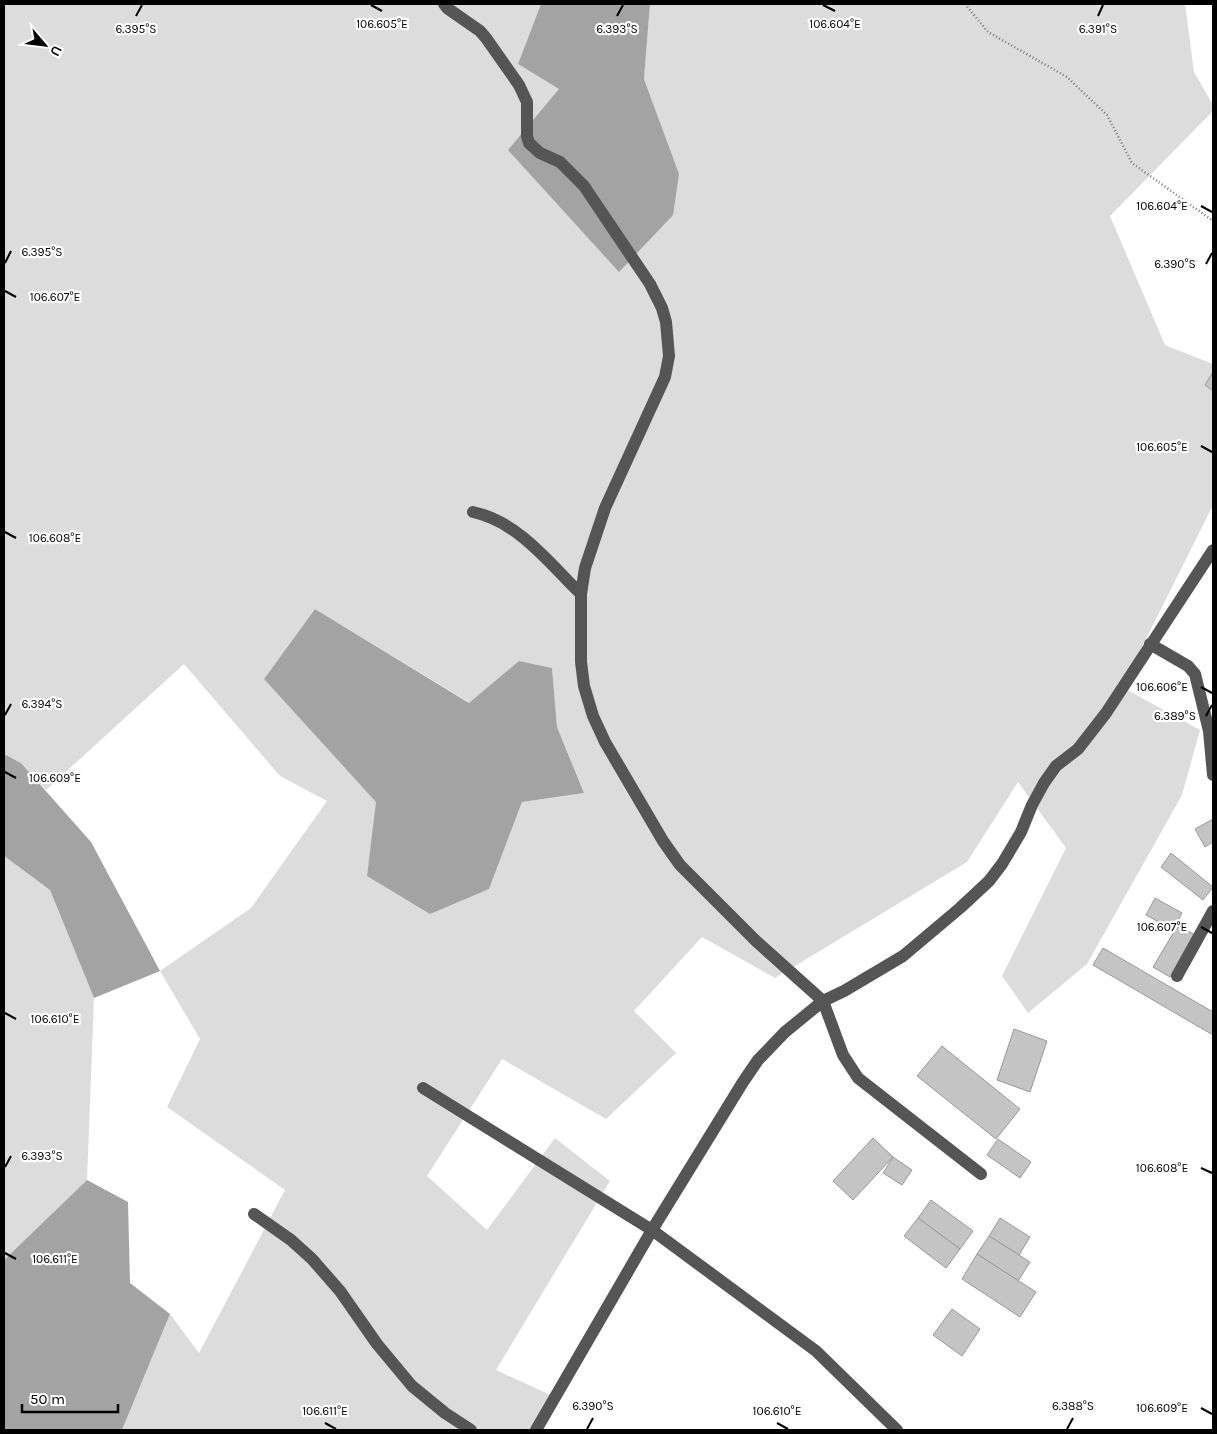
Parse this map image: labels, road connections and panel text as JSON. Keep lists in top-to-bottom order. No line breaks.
{"scale_bar":"50 m","north":"bottom right","coordinates":["106.605°E","106.604°E","6.395°S","6.393°S","6.391°S","6.390°S","106.607°E","106.608°E","106.606°E","6.394°S","6.389°S","106.609°E","106.610°E","106.611°E","6.388°S"]}
